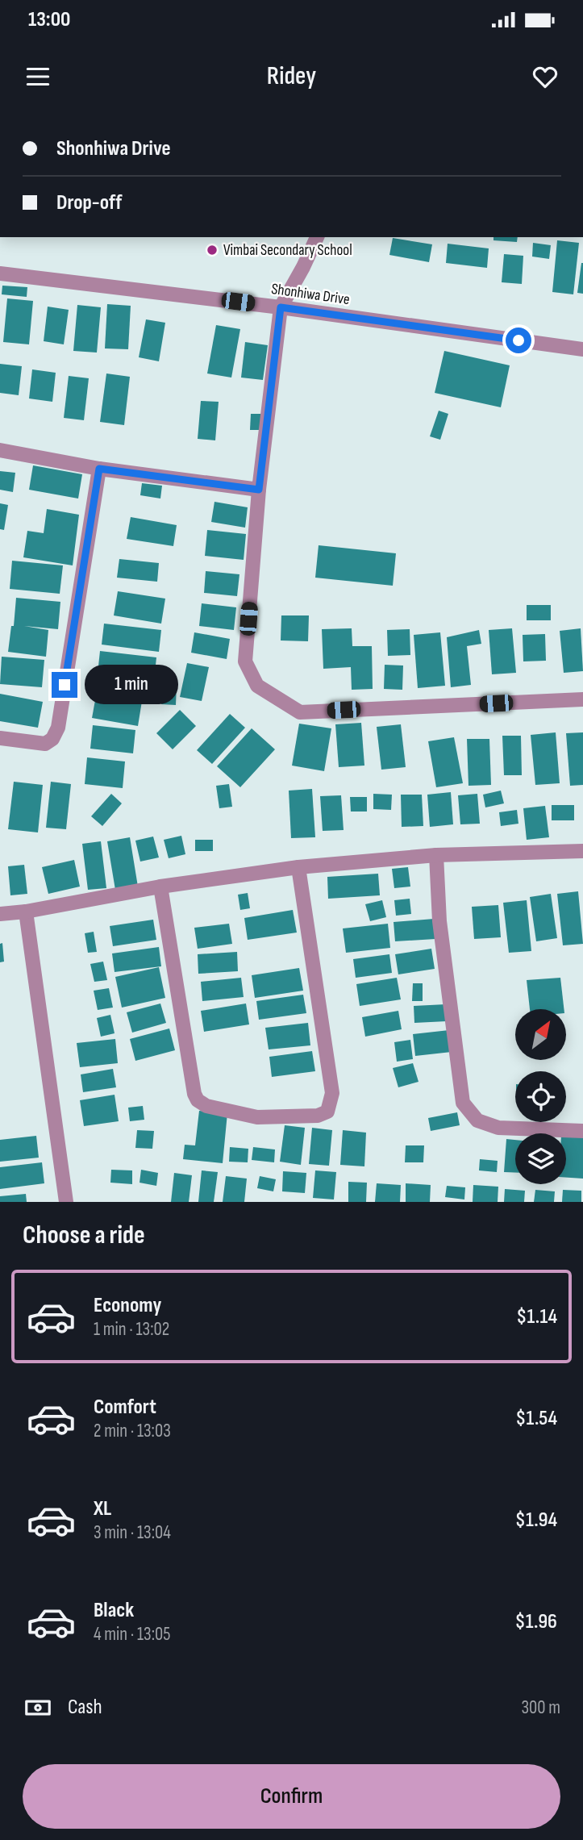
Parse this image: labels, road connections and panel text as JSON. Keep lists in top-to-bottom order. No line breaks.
{"streets":{"street":["Shonhiwa Drive"]},"places":["Vimbai Secondary School"],"north":"top right","page":{"status":"13:00","header":"Ridey","banner":["Shonhiwa Drive","Drop-off"],"bubble":"1 min","heading":"Choose a ride","list":[{"name":"Economy","note":"1 min · 13:02","value":"$1.14"},{"name":"Comfort","note":"2 min · 13:03","value":"$1.54"},{"name":"XL","note":"3 min · 13:04","value":"$1.94"},{"name":"Black","note":"4 min · 13:05","value":"$1.96"}],"pay":["Cash","300 m"],"buttons":"Confirm"}}
